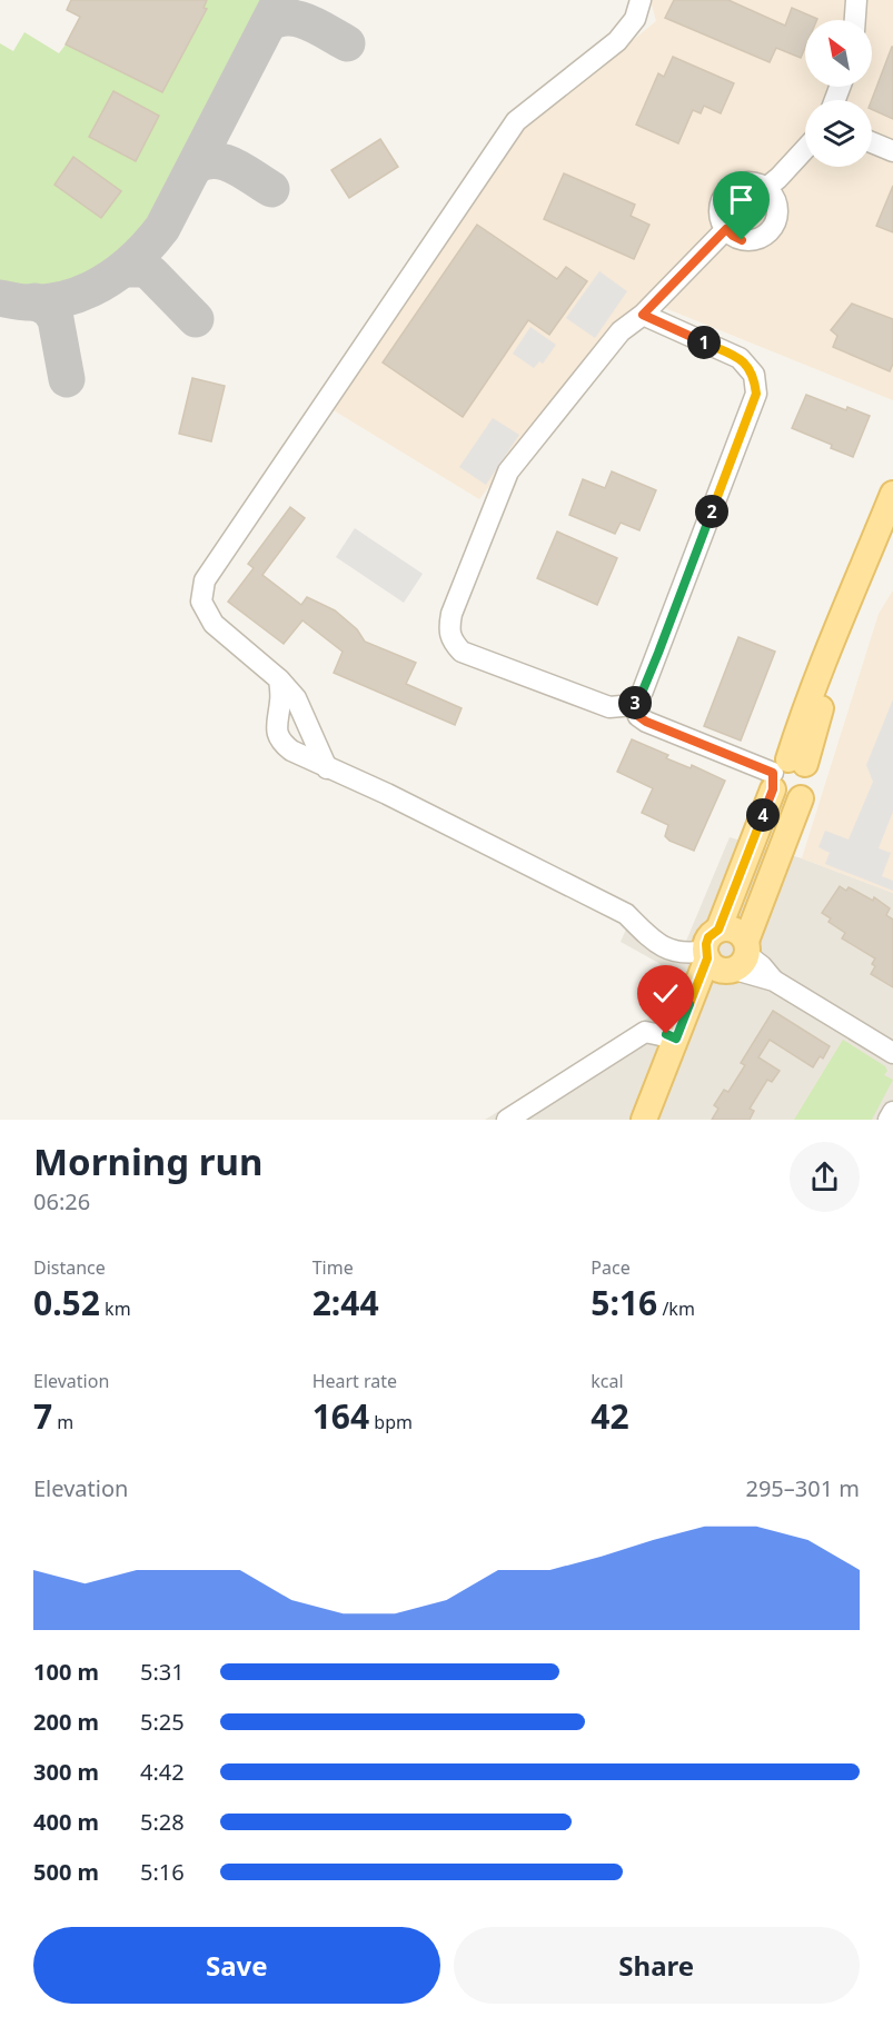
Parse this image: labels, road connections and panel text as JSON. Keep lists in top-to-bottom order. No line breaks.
{"north":"top left","page":{"pins":["1","2","3","4"],"heading":["Morning run","06:26"],"stats":[["Distance","0.52 km"],["Time","2:44"],["Pace","5:16 /km"],["Elevation","7 m"],["Heart rate","164 bpm"],["kcal","42"]],"chart":["Elevation","295–301 m"],"list":[{"name":"100 m","note":"5:31"},{"name":"200 m","note":"5:25"},{"name":"300 m","note":"4:42"},{"name":"400 m","note":"5:28"},{"name":"500 m","note":"5:16"}],"buttons":["Save","Share"]}}
